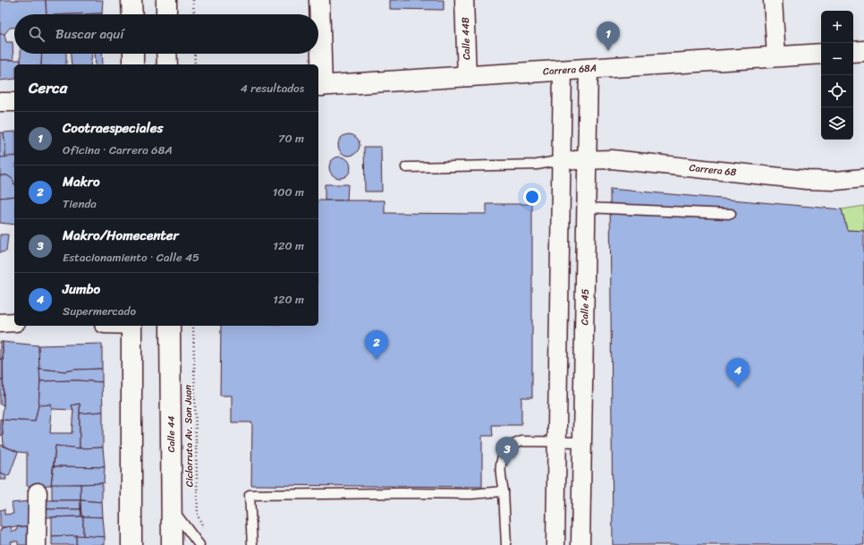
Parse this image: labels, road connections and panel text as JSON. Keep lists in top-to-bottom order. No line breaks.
{"streets":{"street":["Calle 44B","Carrera 68A","Carrera 68","Calle 45","Calle 44"],"path":["Ciclorruta Av. San Juan"]},"crossings":[["Calle 44B","Carrera 68A"],["Carrera 68A","Calle 45"],["Carrera 68","Calle 45"]],"page":{"map_buttons":["+","−"],"search":"Buscar aquí","pins":["1","2","4","3"],"heading":["Cerca","4 resultados"],"list":[{"mark":"1","name":"Cootraespeciales","note":"Oficina · Carrera 68A","value":"70 m"},{"mark":"2","name":"Makro","note":"Tienda","value":"100 m"},{"mark":"3","name":"Makro/Homecenter","note":"Estacionamiento · Calle 45","value":"120 m"},{"mark":"4","name":"Jumbo","note":"Supermercado","value":"120 m"}]}}
